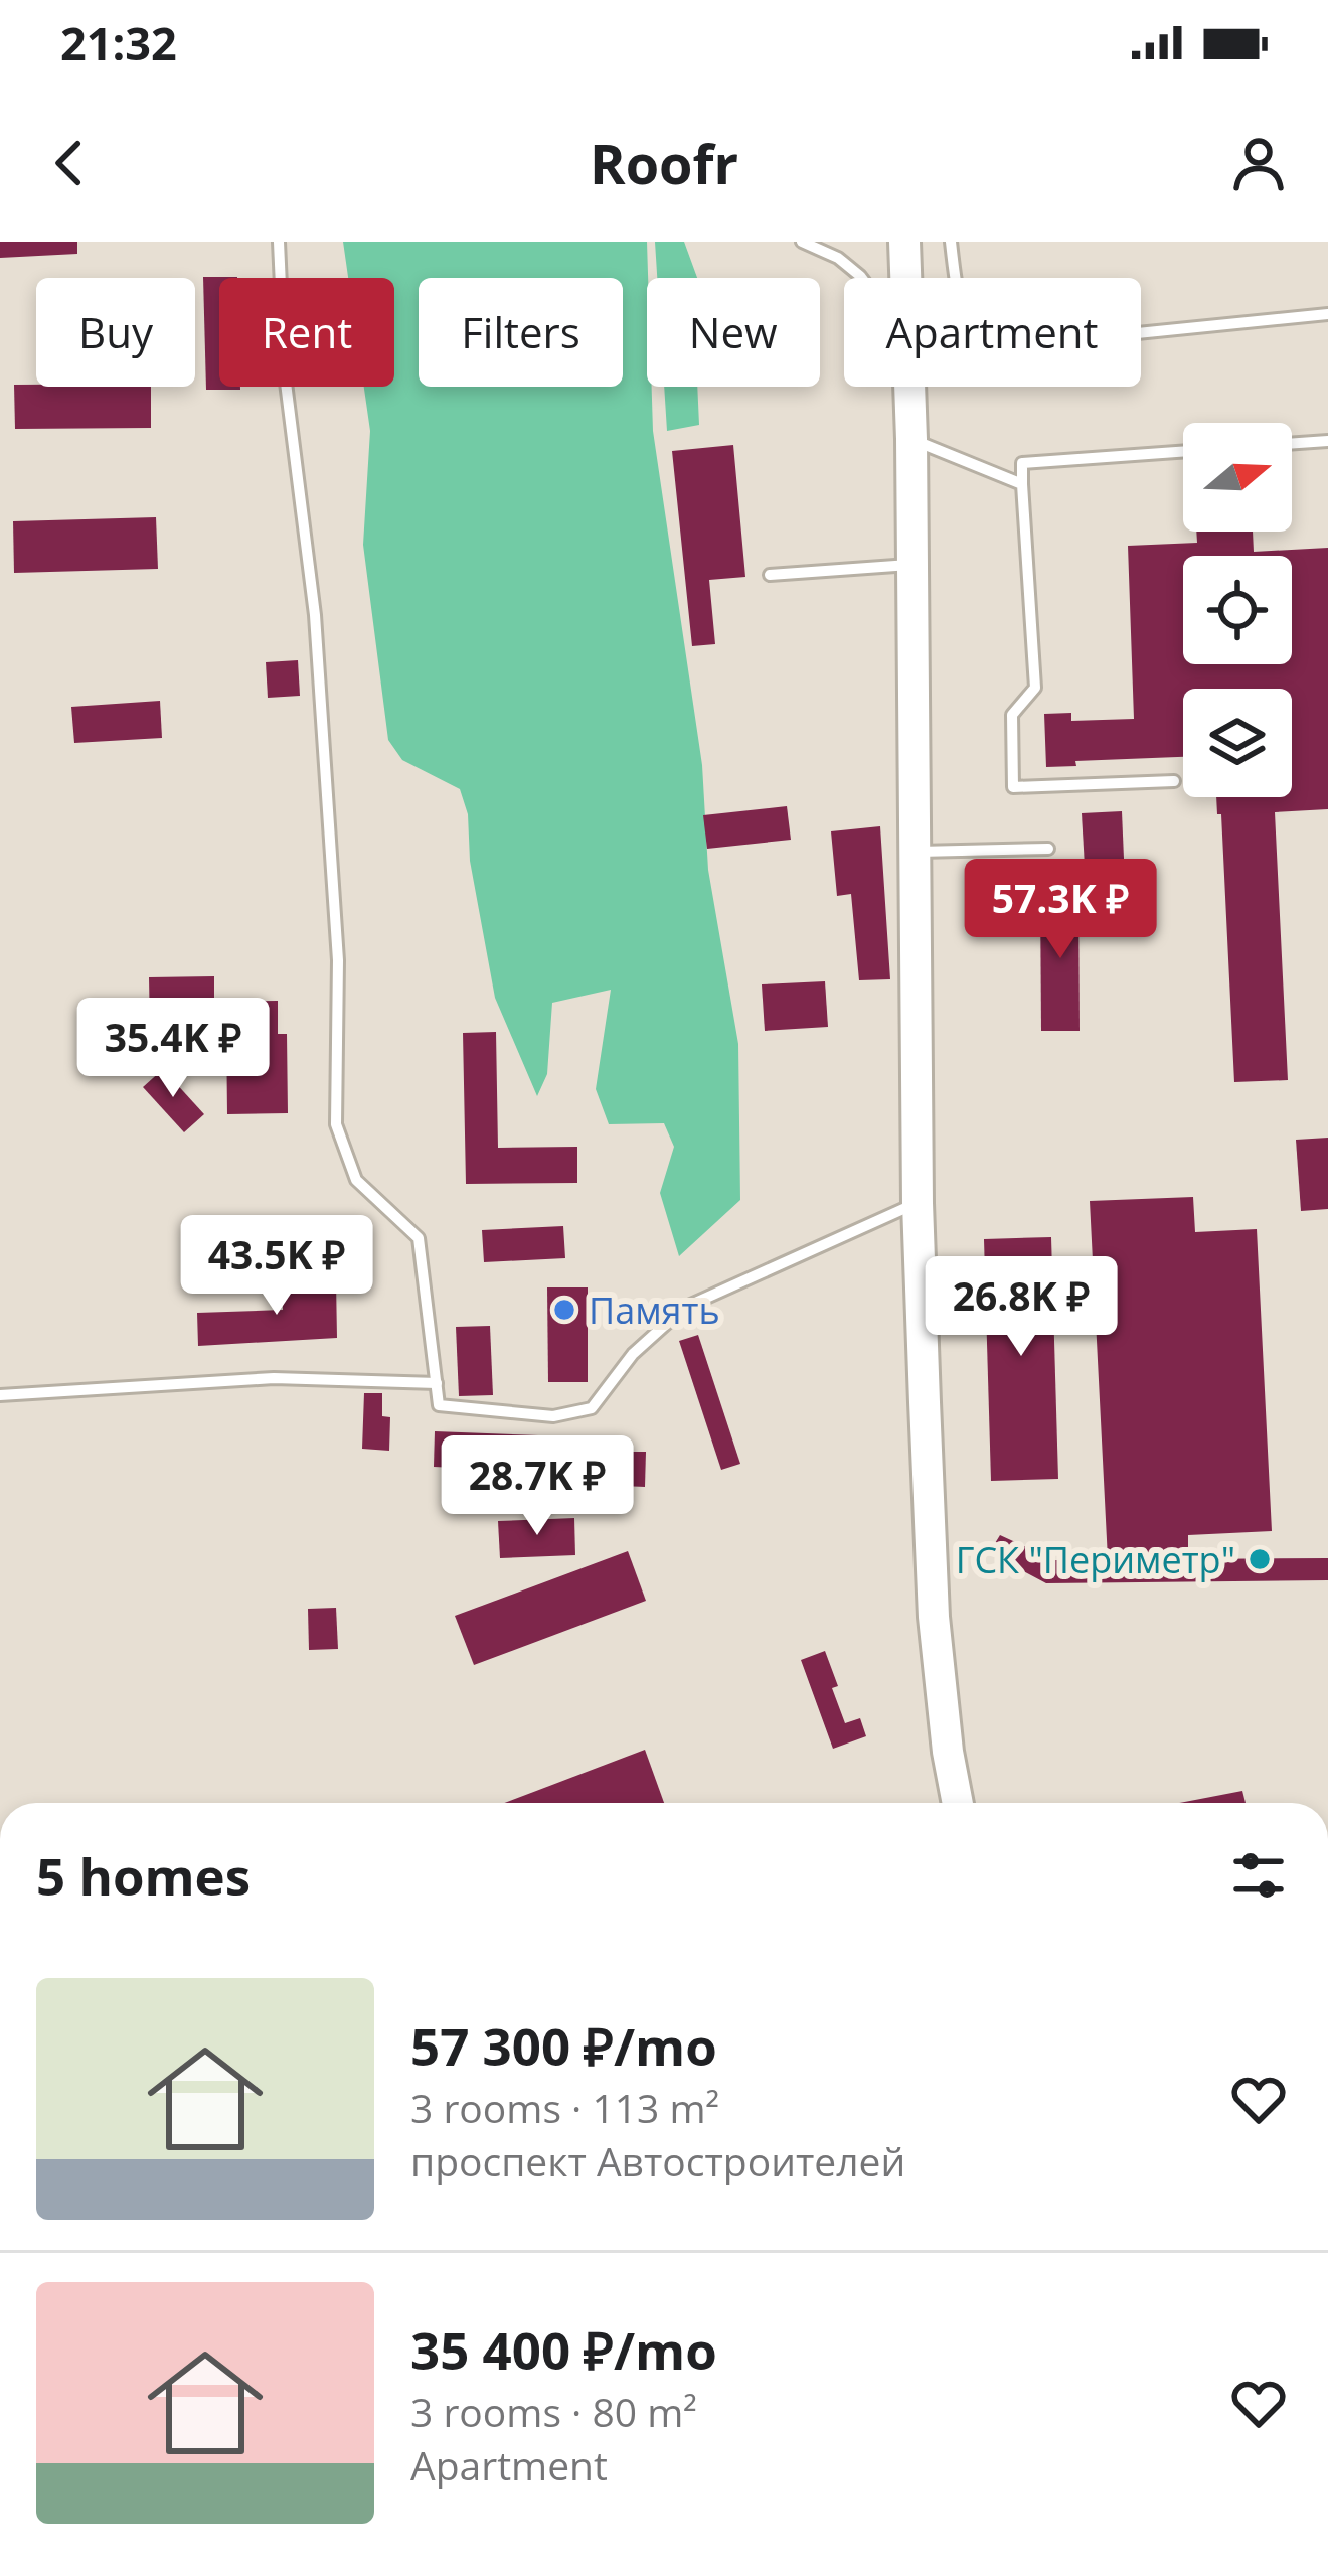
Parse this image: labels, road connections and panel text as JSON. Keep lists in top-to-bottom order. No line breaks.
{"places":["Память","ГСК \"Периметр\""],"north":"right","page":{"status":"21:32","header":"Roofr","chip":["Buy","Rent","Filters","New","Apartment"],"price":["57.3K ₽","35.4K ₽","43.5K ₽","26.8K ₽","28.7K ₽"],"heading":"5 homes","list":[{"name":"57 300 ₽/mo","note":"3 rooms · 113 m² · проспект Автостроителей"},{"name":"35 400 ₽/mo","note":"3 rooms · 80 m² · Apartment"}]}}
